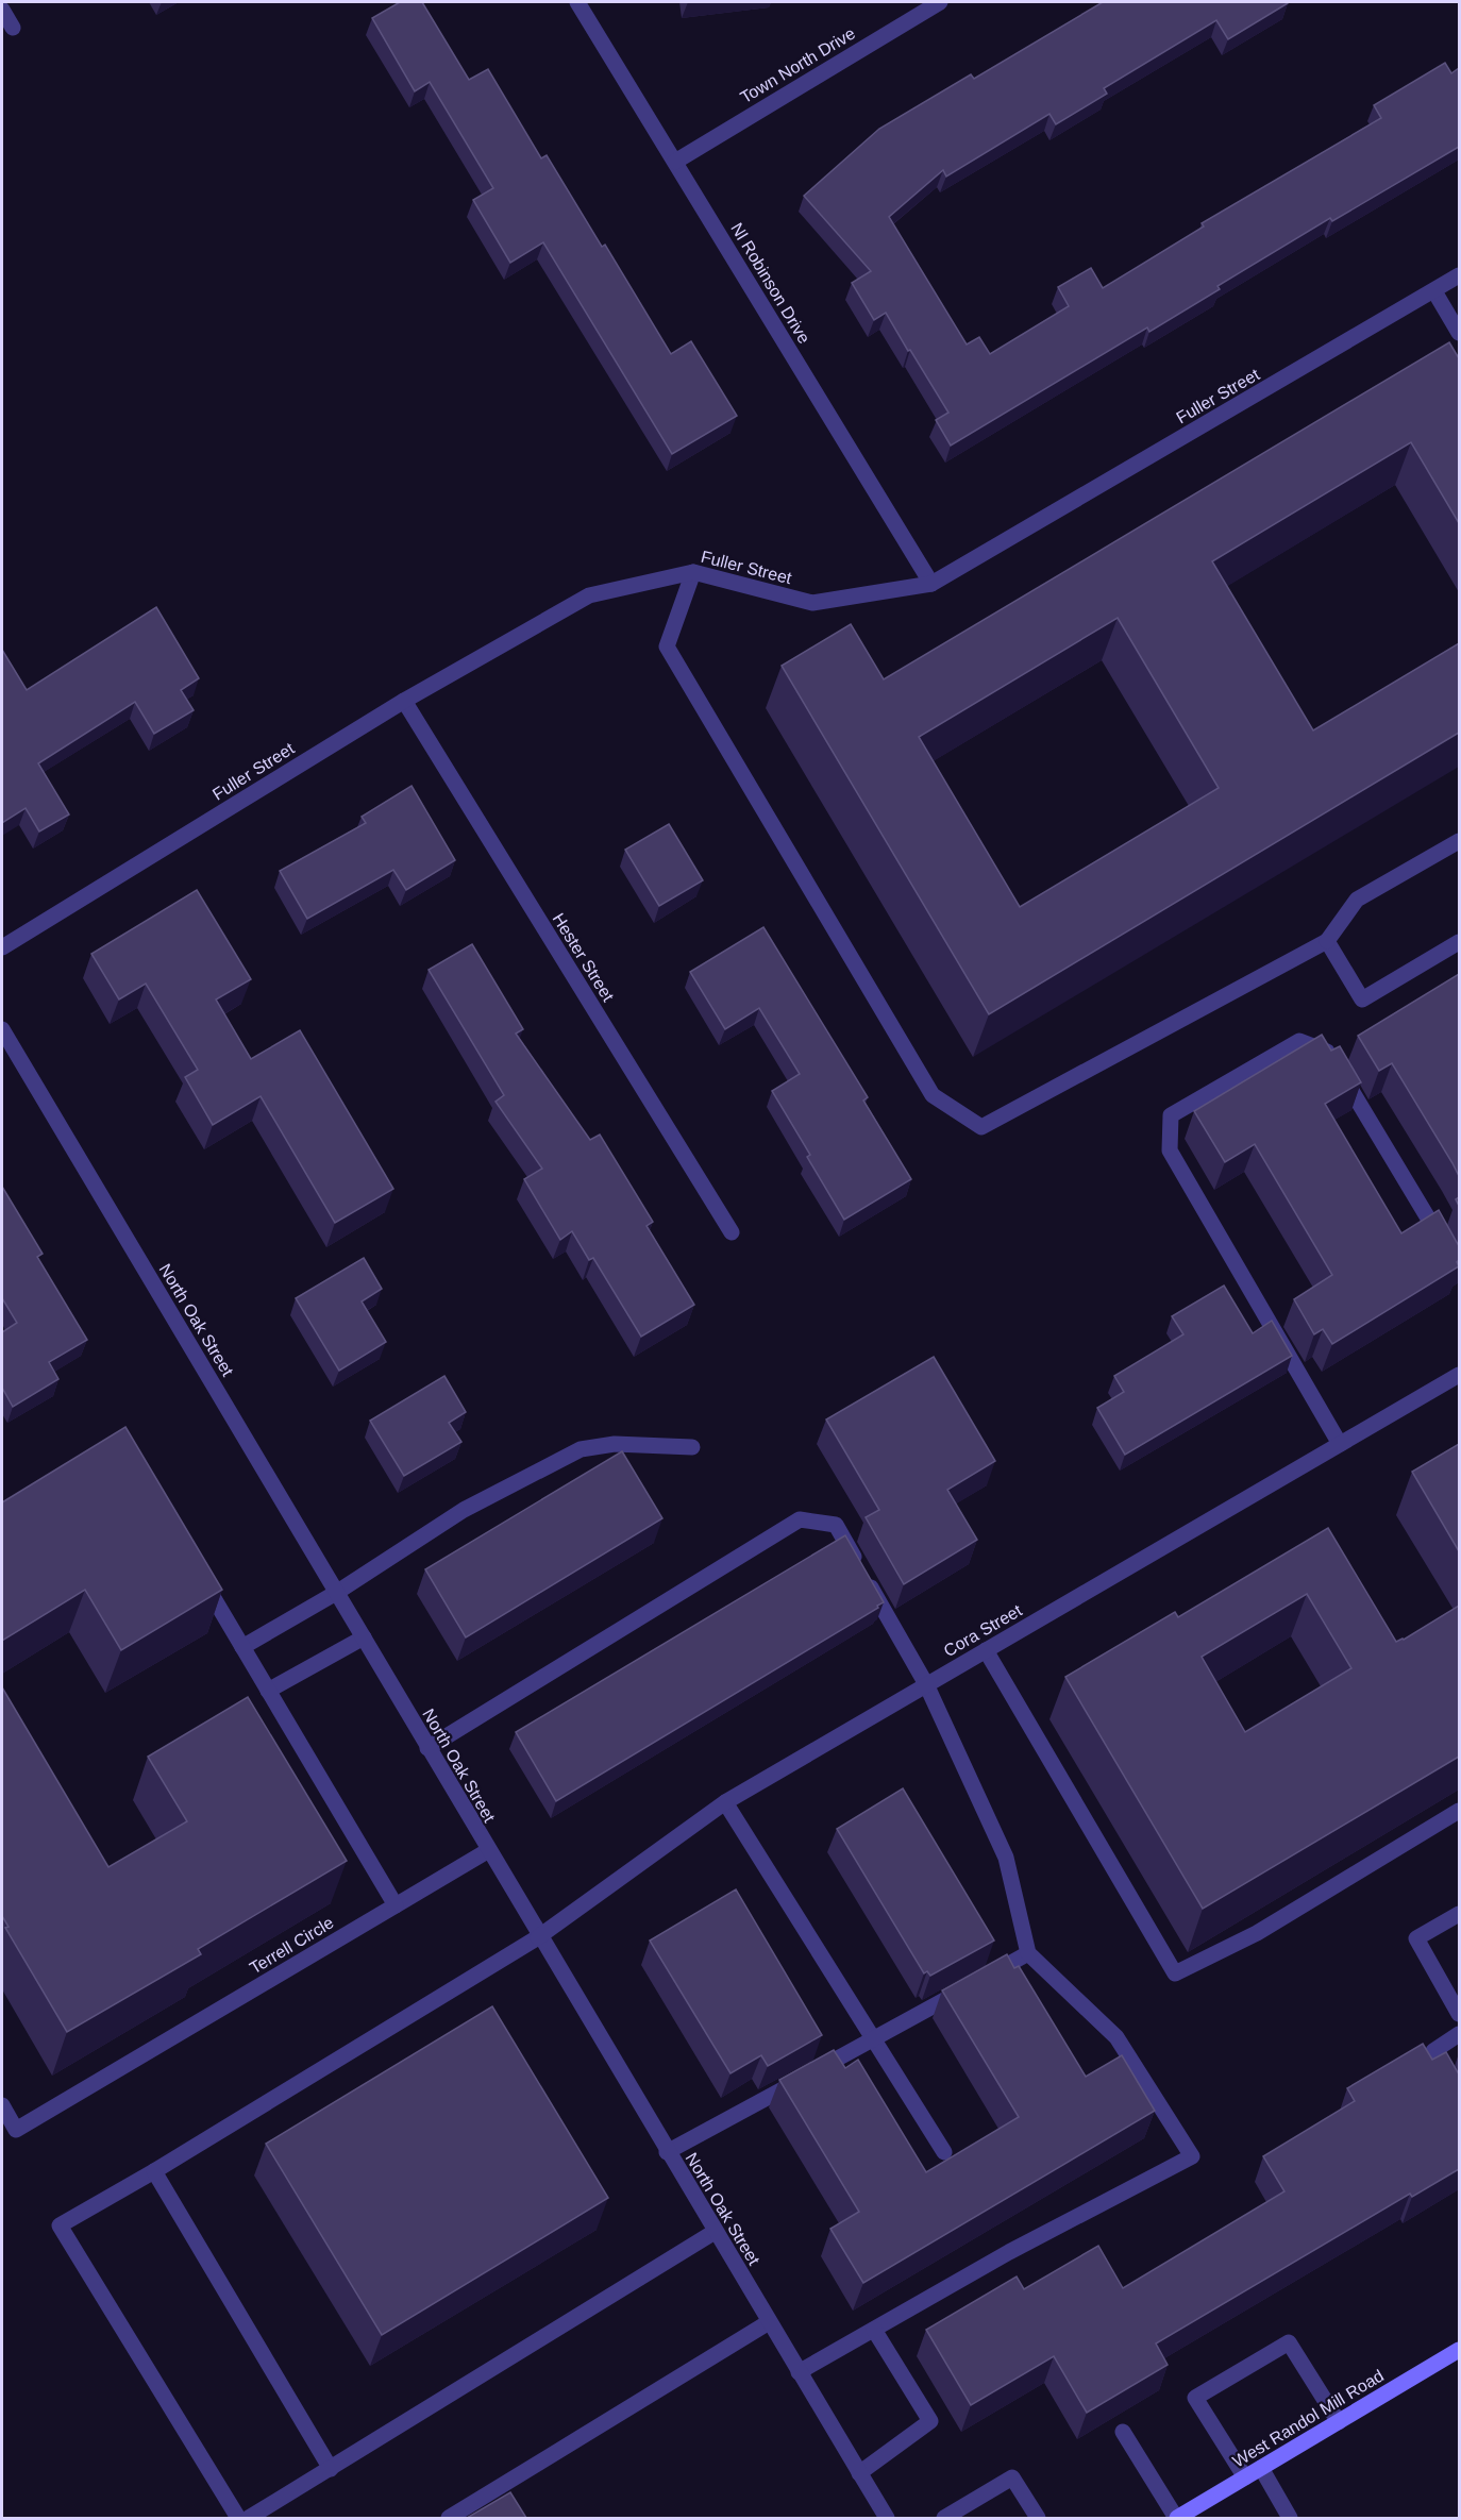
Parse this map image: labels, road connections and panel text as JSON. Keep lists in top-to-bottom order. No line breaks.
{"streets":{"main road":["West Randol Mill Road"],"street":["Town North Drive","Nl Robinson Drive","Fuller Street","Hester Street","North Oak Street","Cora Street","Terrell Circle"]},"crossings":[["Town North Drive","Nl Robinson Drive"],["Nl Robinson Drive","Fuller Street"],["Fuller Street","Hester Street"],["North Oak Street","Cora Street"]]}
